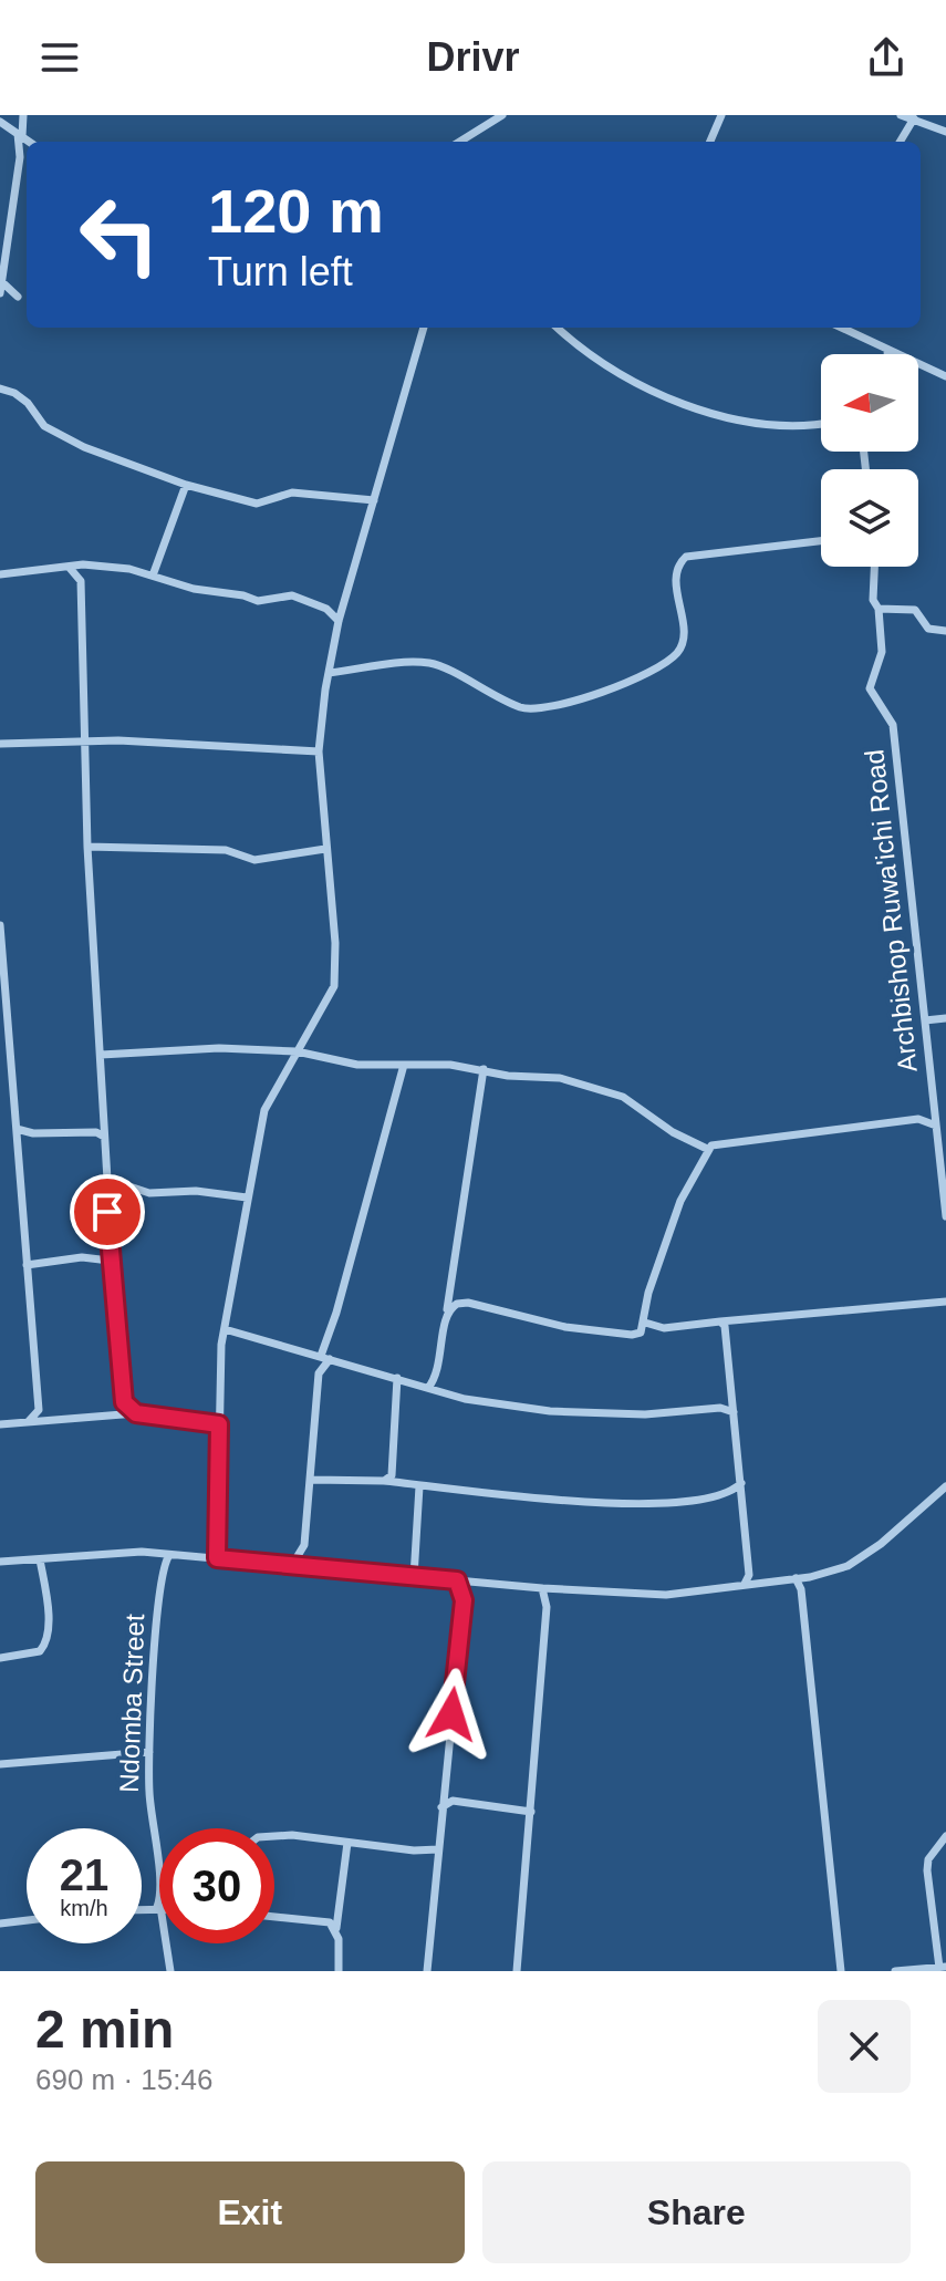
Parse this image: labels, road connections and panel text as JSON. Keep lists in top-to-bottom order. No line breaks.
{"streets":{"street":["Archbishop Ruwa'ichi Road","Ndomba Street"]},"north":"left","page":{"header":"Drivr","turn":["120 m","Turn left"],"speed":"21 km/h","limit":"30","heading":["2 min","690 m · 15:46"],"buttons":["Exit","Share"]}}
